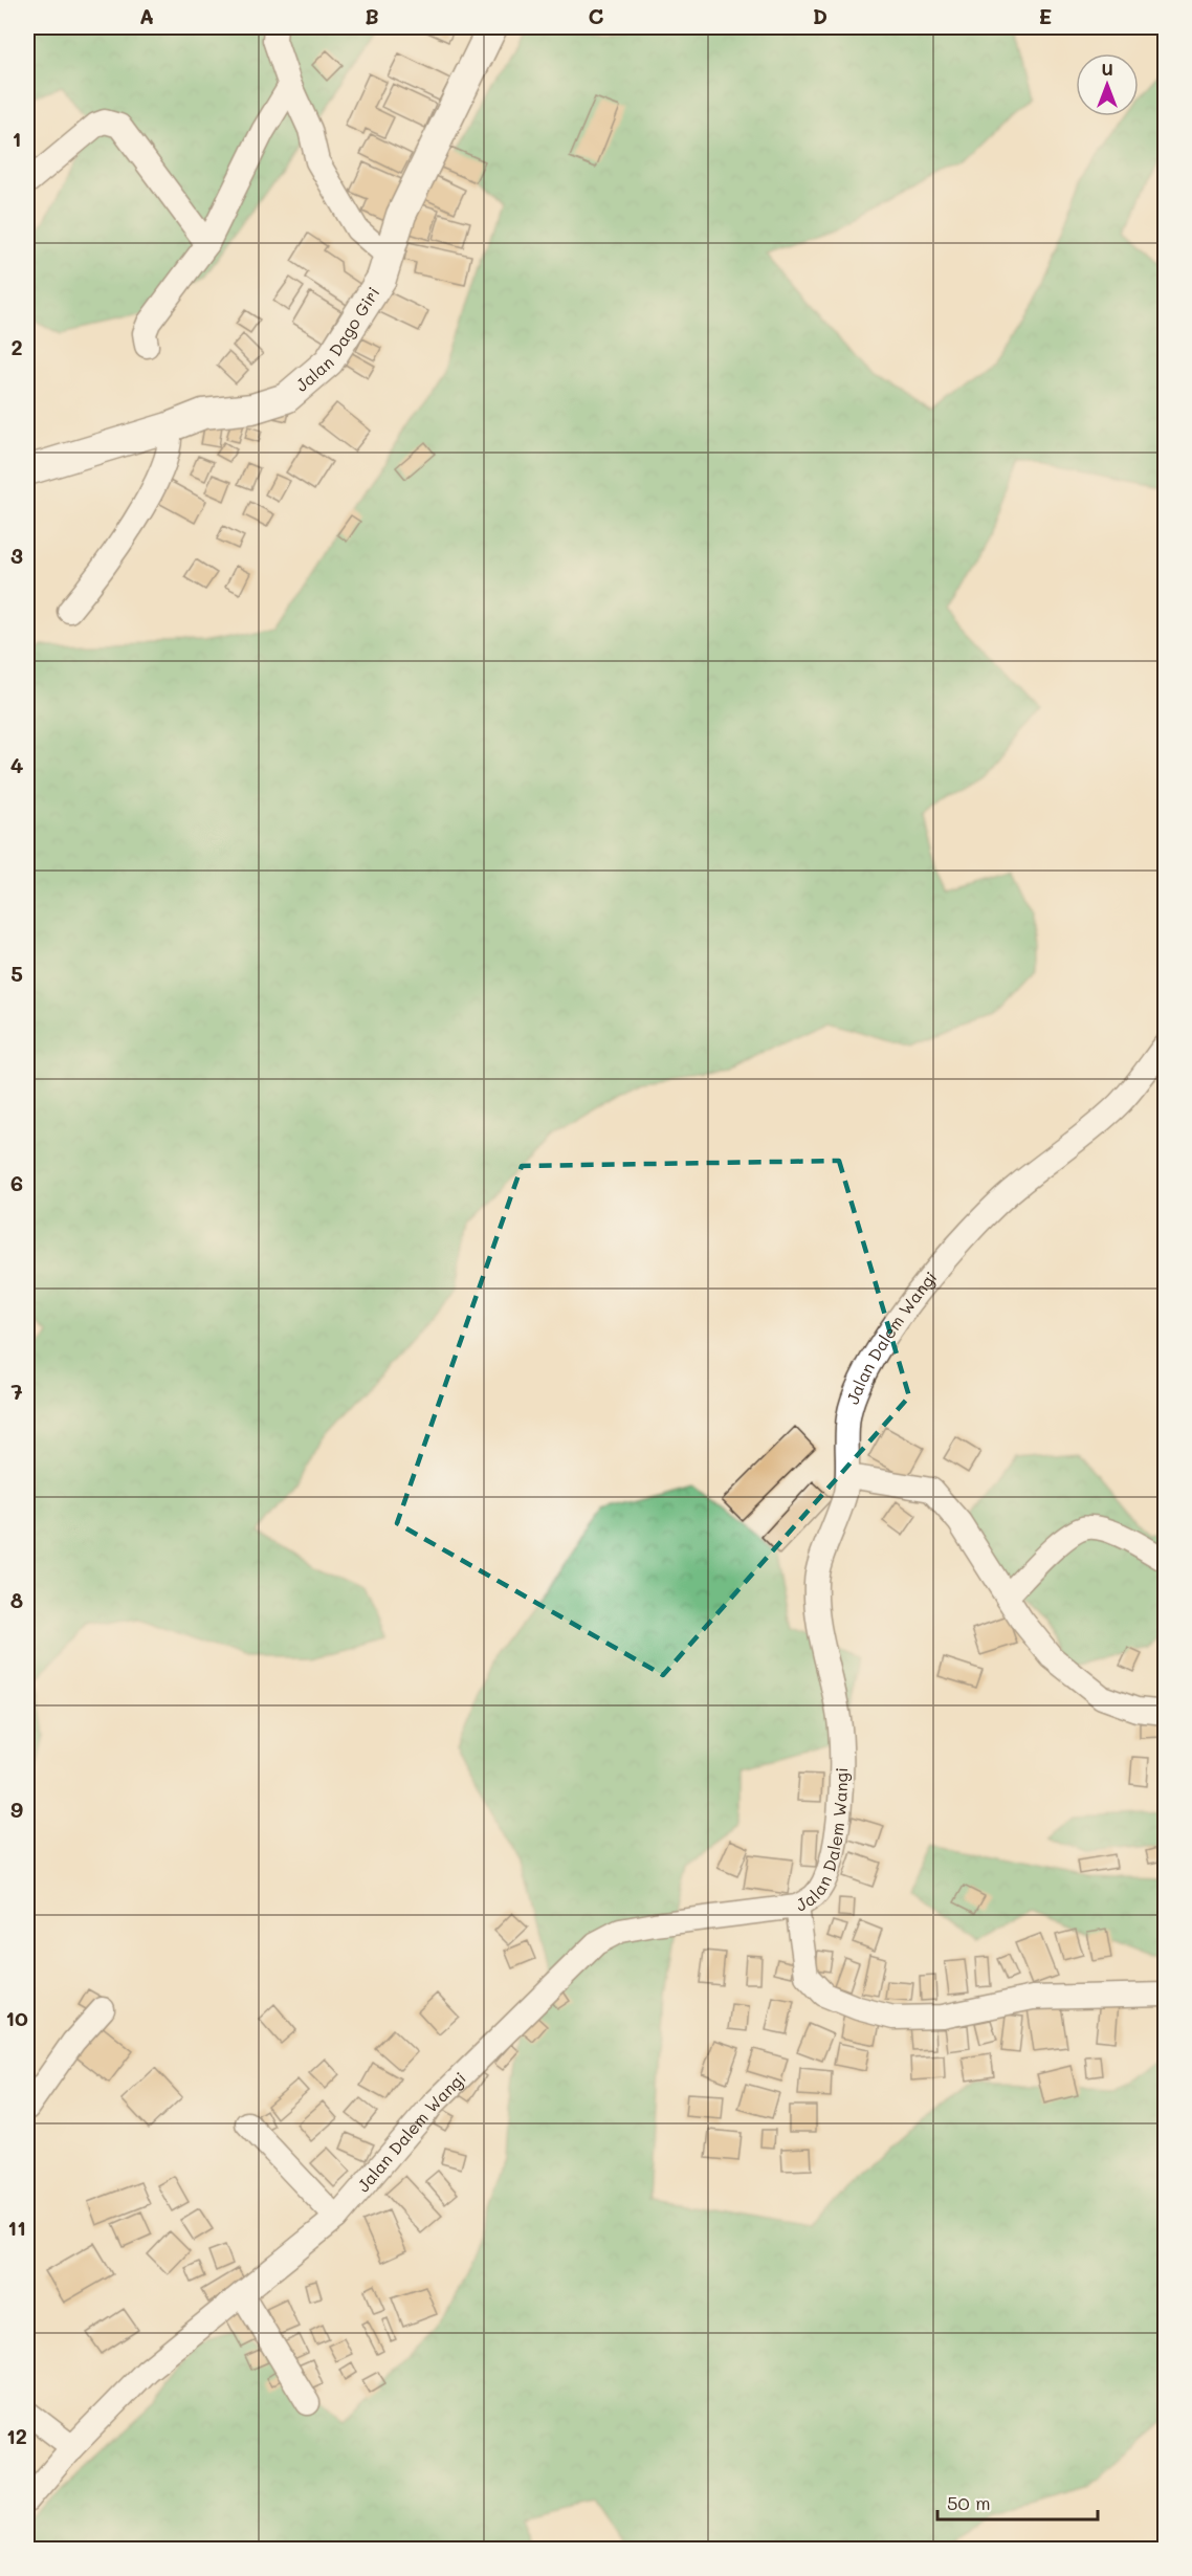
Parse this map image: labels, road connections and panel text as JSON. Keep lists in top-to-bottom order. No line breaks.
{"streets":{"main road":["Jalan Dago Giri"],"street":["Jalan Dalem Wangi"]},"scale_bar":"50 m","north":"top","grid":{"columns":["A","B","C","D","E"],"rows":["1","2","3","4","5","6","7","8","9","10","11","12"]}}
